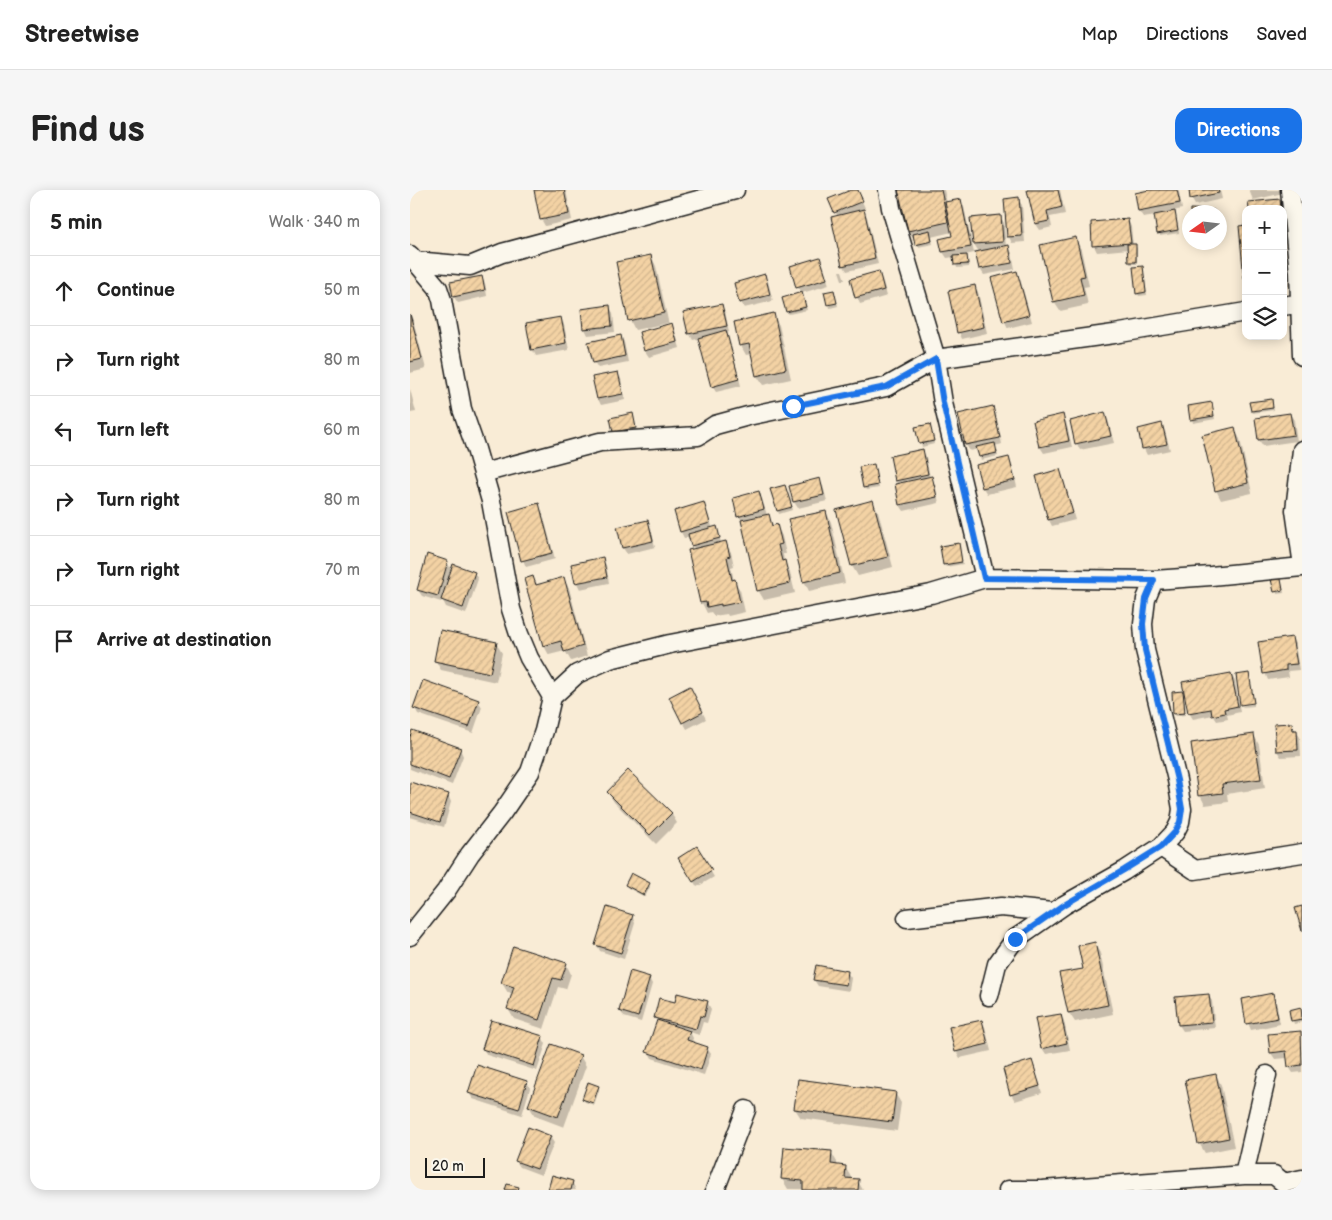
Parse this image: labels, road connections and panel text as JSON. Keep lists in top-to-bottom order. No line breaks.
{"scale_bar":"20 m","north":"left","page":{"header":"Streetwise","nav":["Map","Directions","Saved"],"buttons":"Directions","title":"Find us","heading":["5 min","Walk · 340 m"],"map_buttons":["+","−"],"list":[["Continue","50 m"],["Turn right","80 m"],["Turn left","60 m"],["Turn right","80 m"],["Turn right","70 m"],"Arrive at destination"],"scale":"20 m"}}
